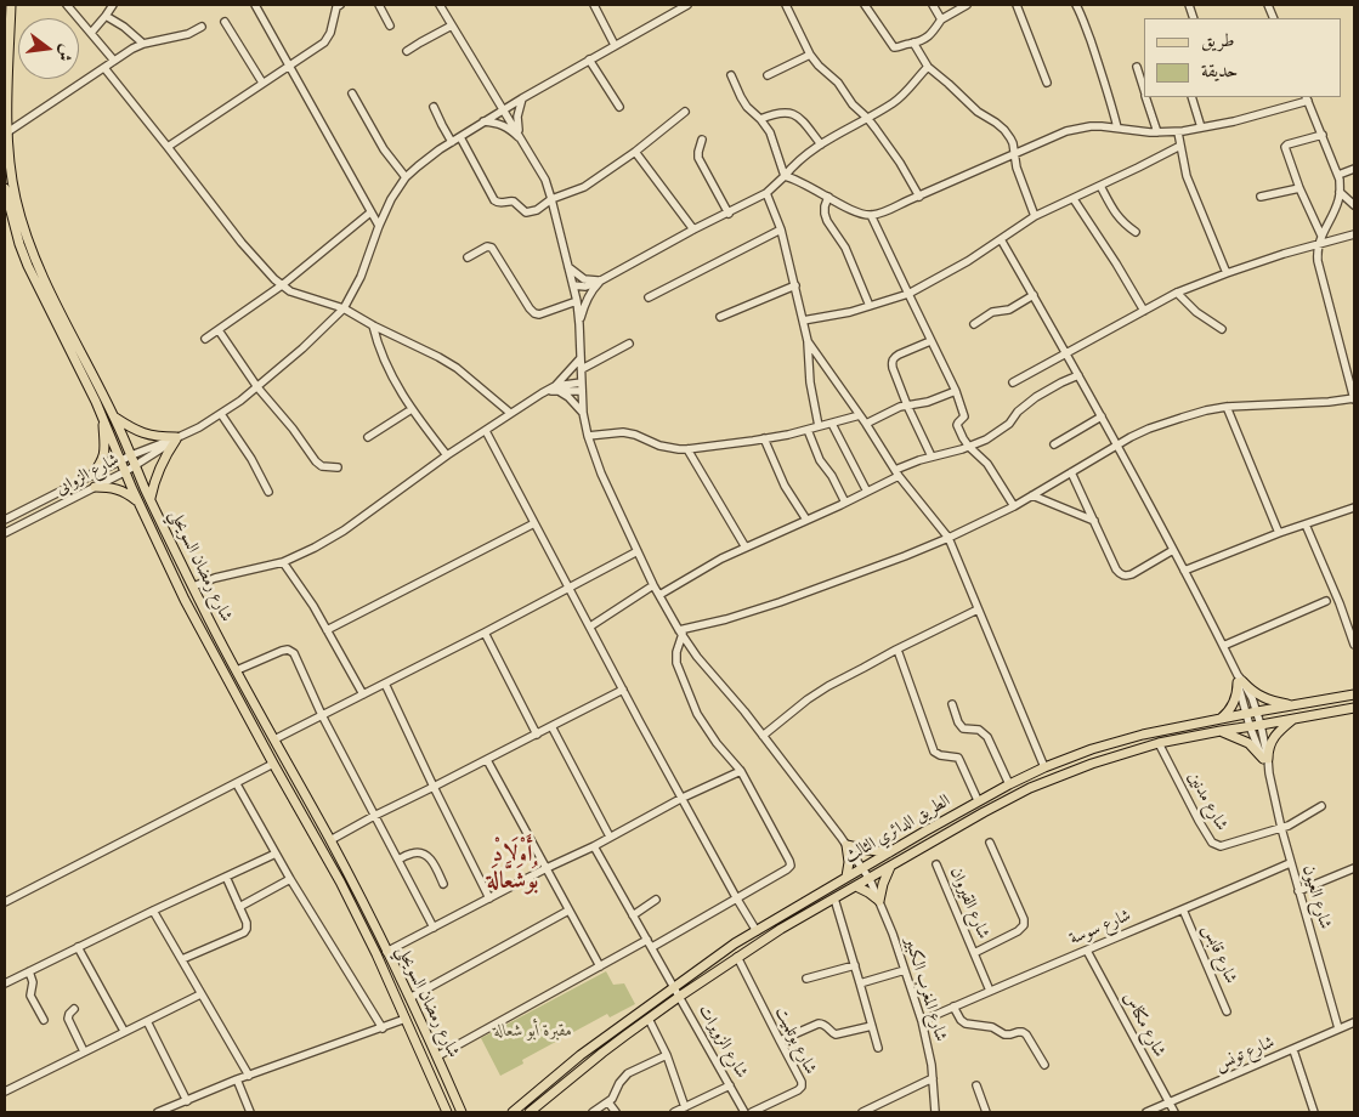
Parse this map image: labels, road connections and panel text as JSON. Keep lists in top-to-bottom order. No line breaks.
{"streets":{"main road":["شارع رمضان السويحلي","الطريق الدائري الثالث"],"street":["شارع الزوابى","شارع مدنين","شارع العيون","شارع القيروان","شارع سوسة","شارع قابس","شارع المغرب الكبير","شارع مكناس","شارع بوتلميت","شارع الزويرات","شارع تونس"]},"crossings":[["شارع الزوابى","شارع رمضان السويحلي"],["شارع مدنين","الطريق الدائري الثالث"],["شارع مدنين","شارع العيون"],["الطريق الدائري الثالث","شارع المغرب الكبير"],["الطريق الدائري الثالث","شارع بوتلميت"],["الطريق الدائري الثالث","شارع الزويرات"],["شارع العيون","شارع سوسة"],["شارع العيون","شارع تونس"],["شارع القيروان","شارع سوسة"],["شارع سوسة","شارع قابس"],["شارع سوسة","شارع المغرب الكبير"],["شارع سوسة","شارع مكناس"],["شارع مكناس","شارع تونس"]],"districts":["أَوْلَادْ بُوشَعَّالَة"],"parks":["مقبرة أبو شعالة"],"legend":["طريق","حديقة"],"north":"right"}
